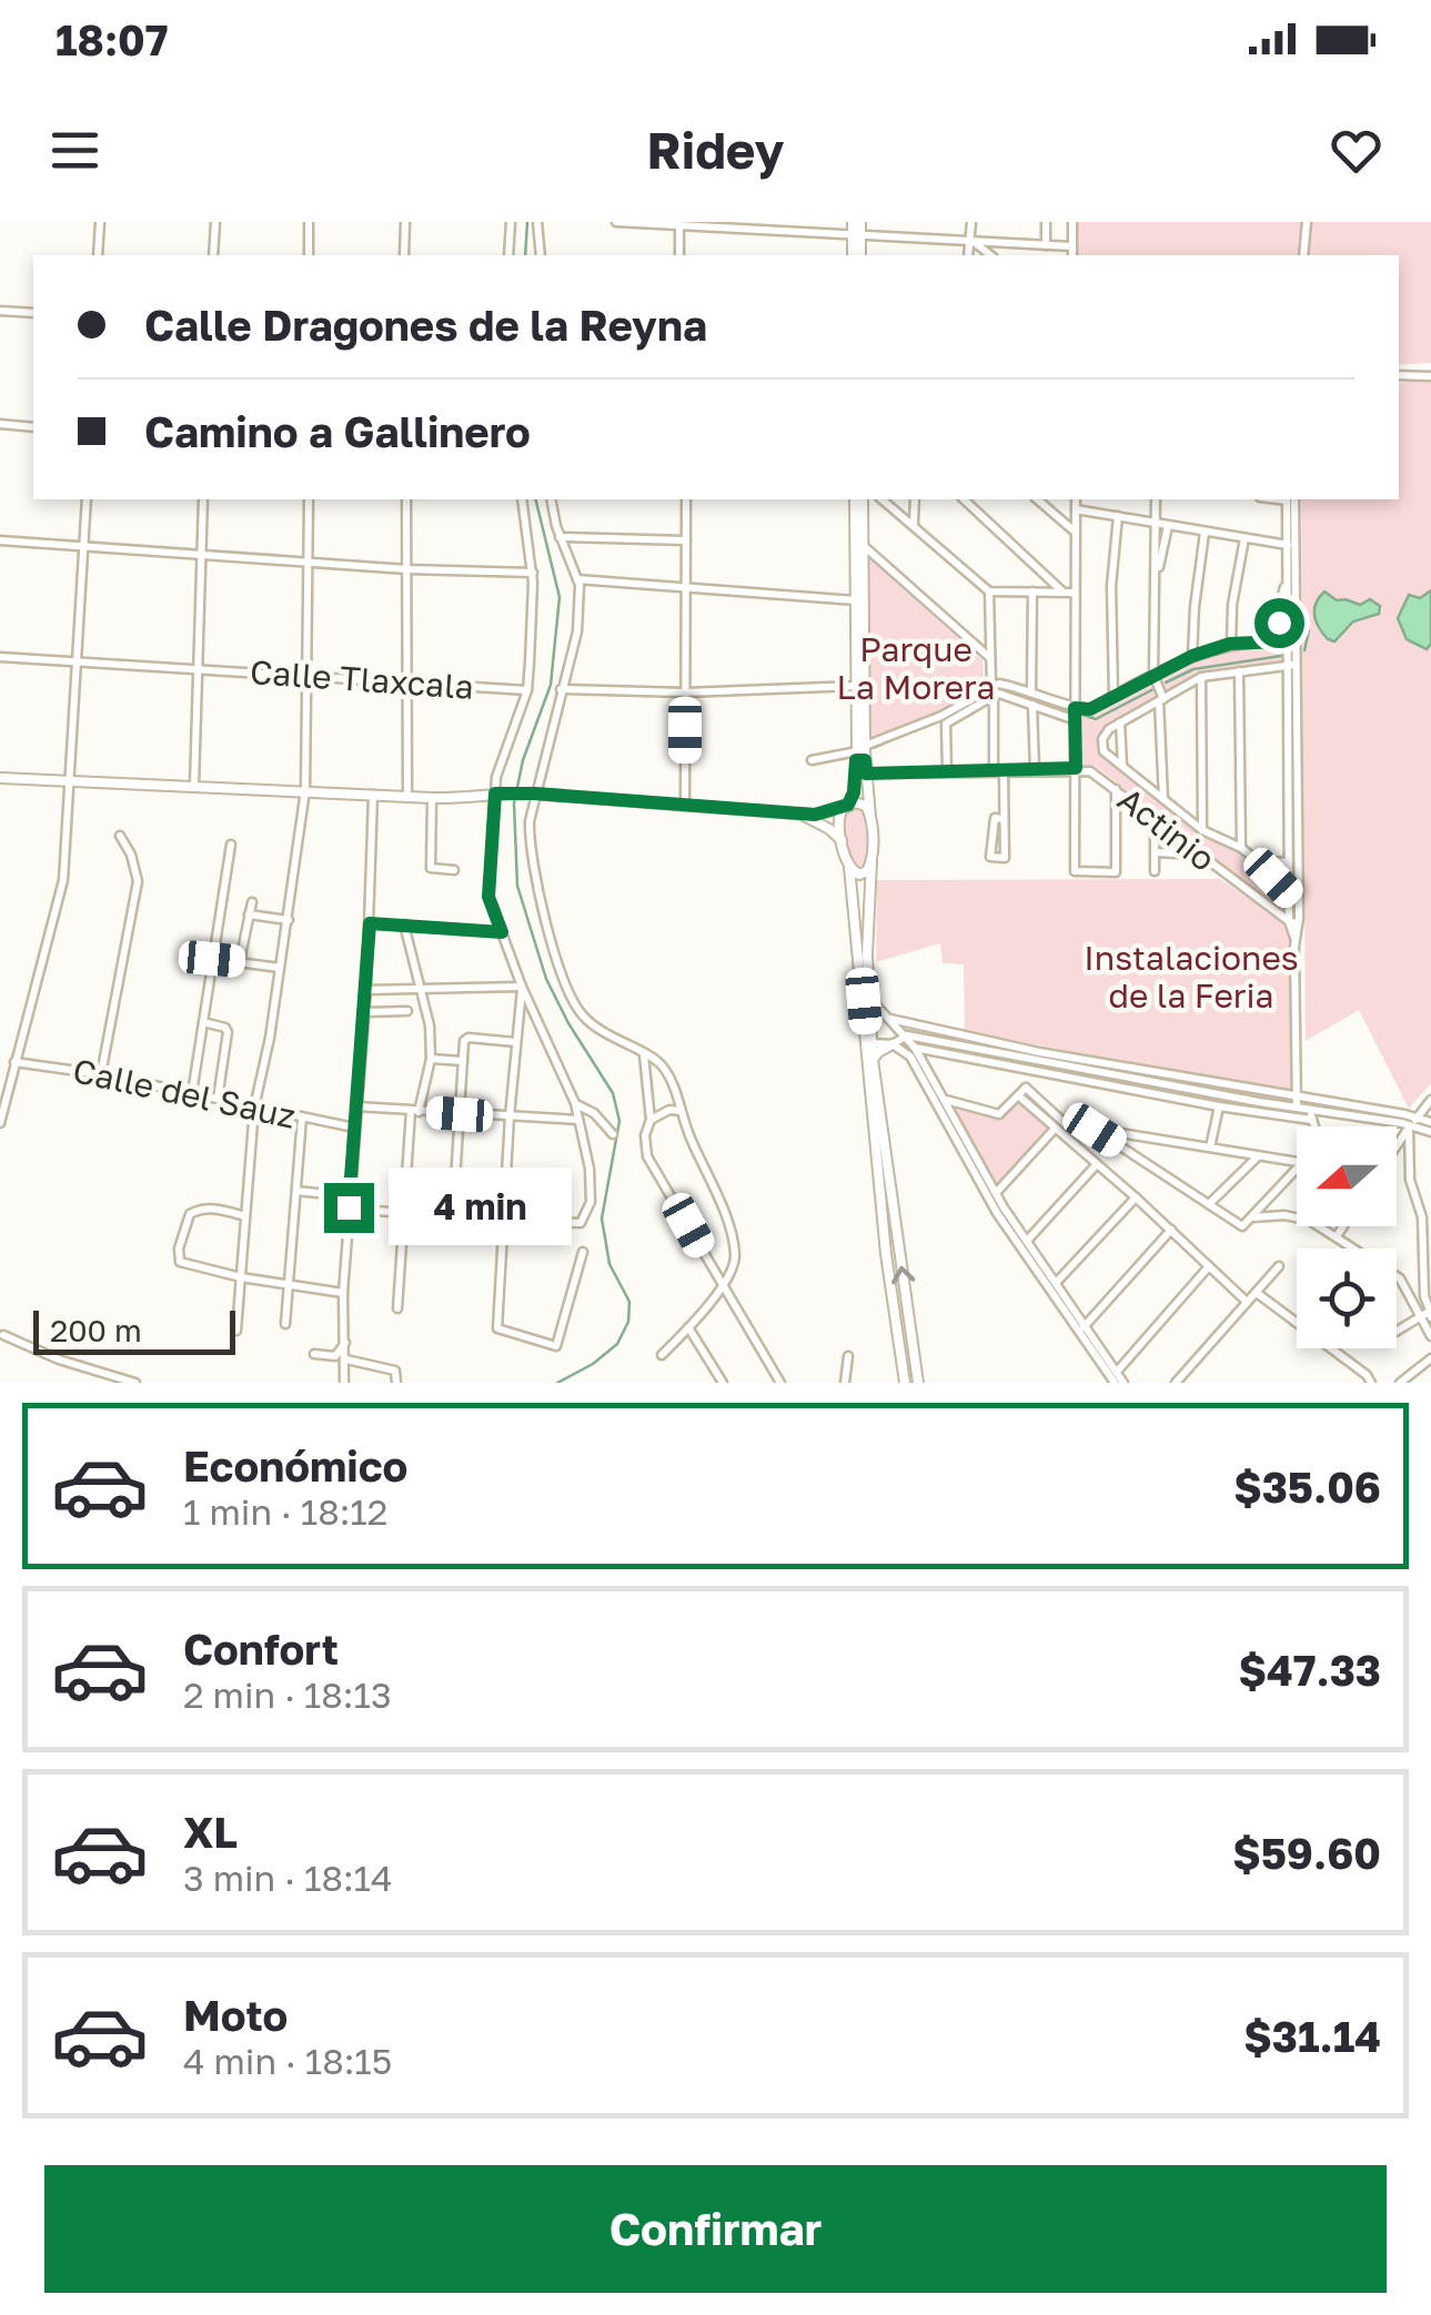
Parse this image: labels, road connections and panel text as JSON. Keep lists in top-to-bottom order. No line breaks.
{"streets":{"street":["Calle Tlaxcala","Actinio","Calle del Sauz"]},"parks":["Parque La Morera","Instalaciones de la Feria"],"scale_bar":"200 m","north":"left","page":{"status":"18:07","header":"Ridey","banner":["Calle Dragones de la Reyna","Camino a Gallinero"],"bubble":"4 min","scale":"200 m","list":[{"name":"Económico","note":"1 min · 18:12","value":"$35.06"},{"name":"Confort","note":"2 min · 18:13","value":"$47.33"},{"name":"XL","note":"3 min · 18:14","value":"$59.60"},{"name":"Moto","note":"4 min · 18:15","value":"$31.14"}],"buttons":"Confirmar"}}
